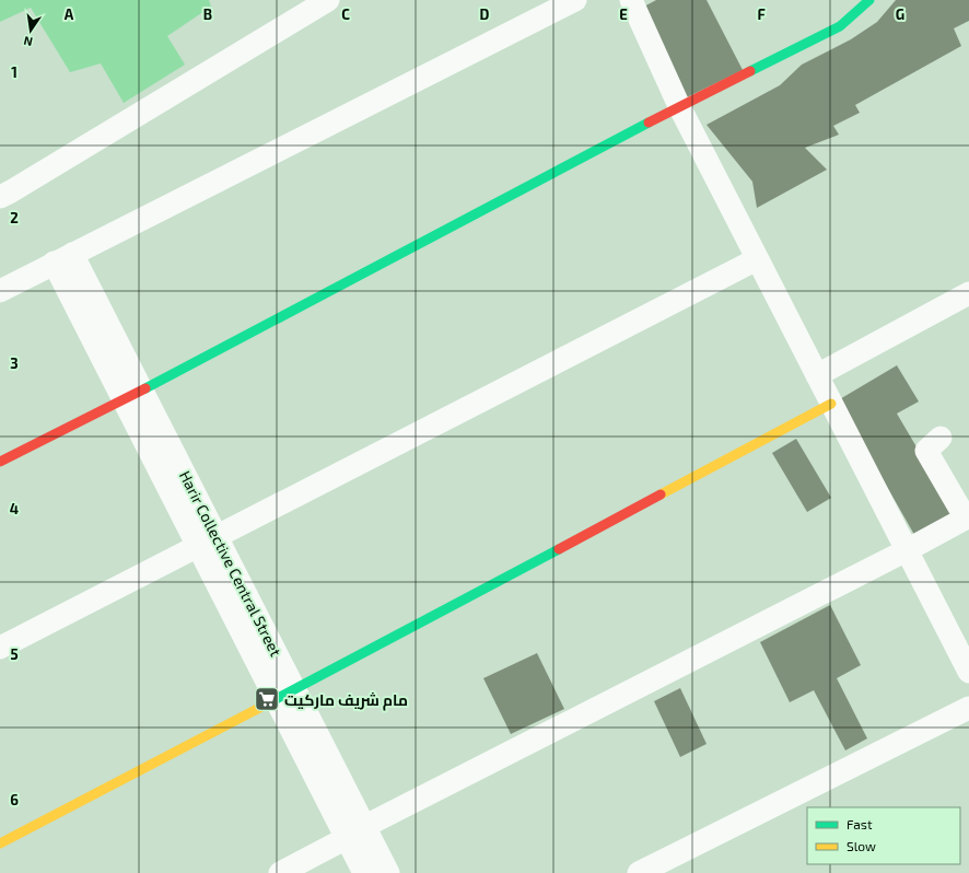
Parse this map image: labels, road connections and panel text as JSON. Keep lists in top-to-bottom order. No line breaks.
{"streets":{"street":["Harir Collective Central Street"]},"places":{"supermarket":["مام شریف مارکیت"]},"legend":["Fast","Slow"],"north":"bottom","grid":{"columns":["A","B","C","D","E","F","G"],"rows":["1","2","3","4","5","6"]}}
